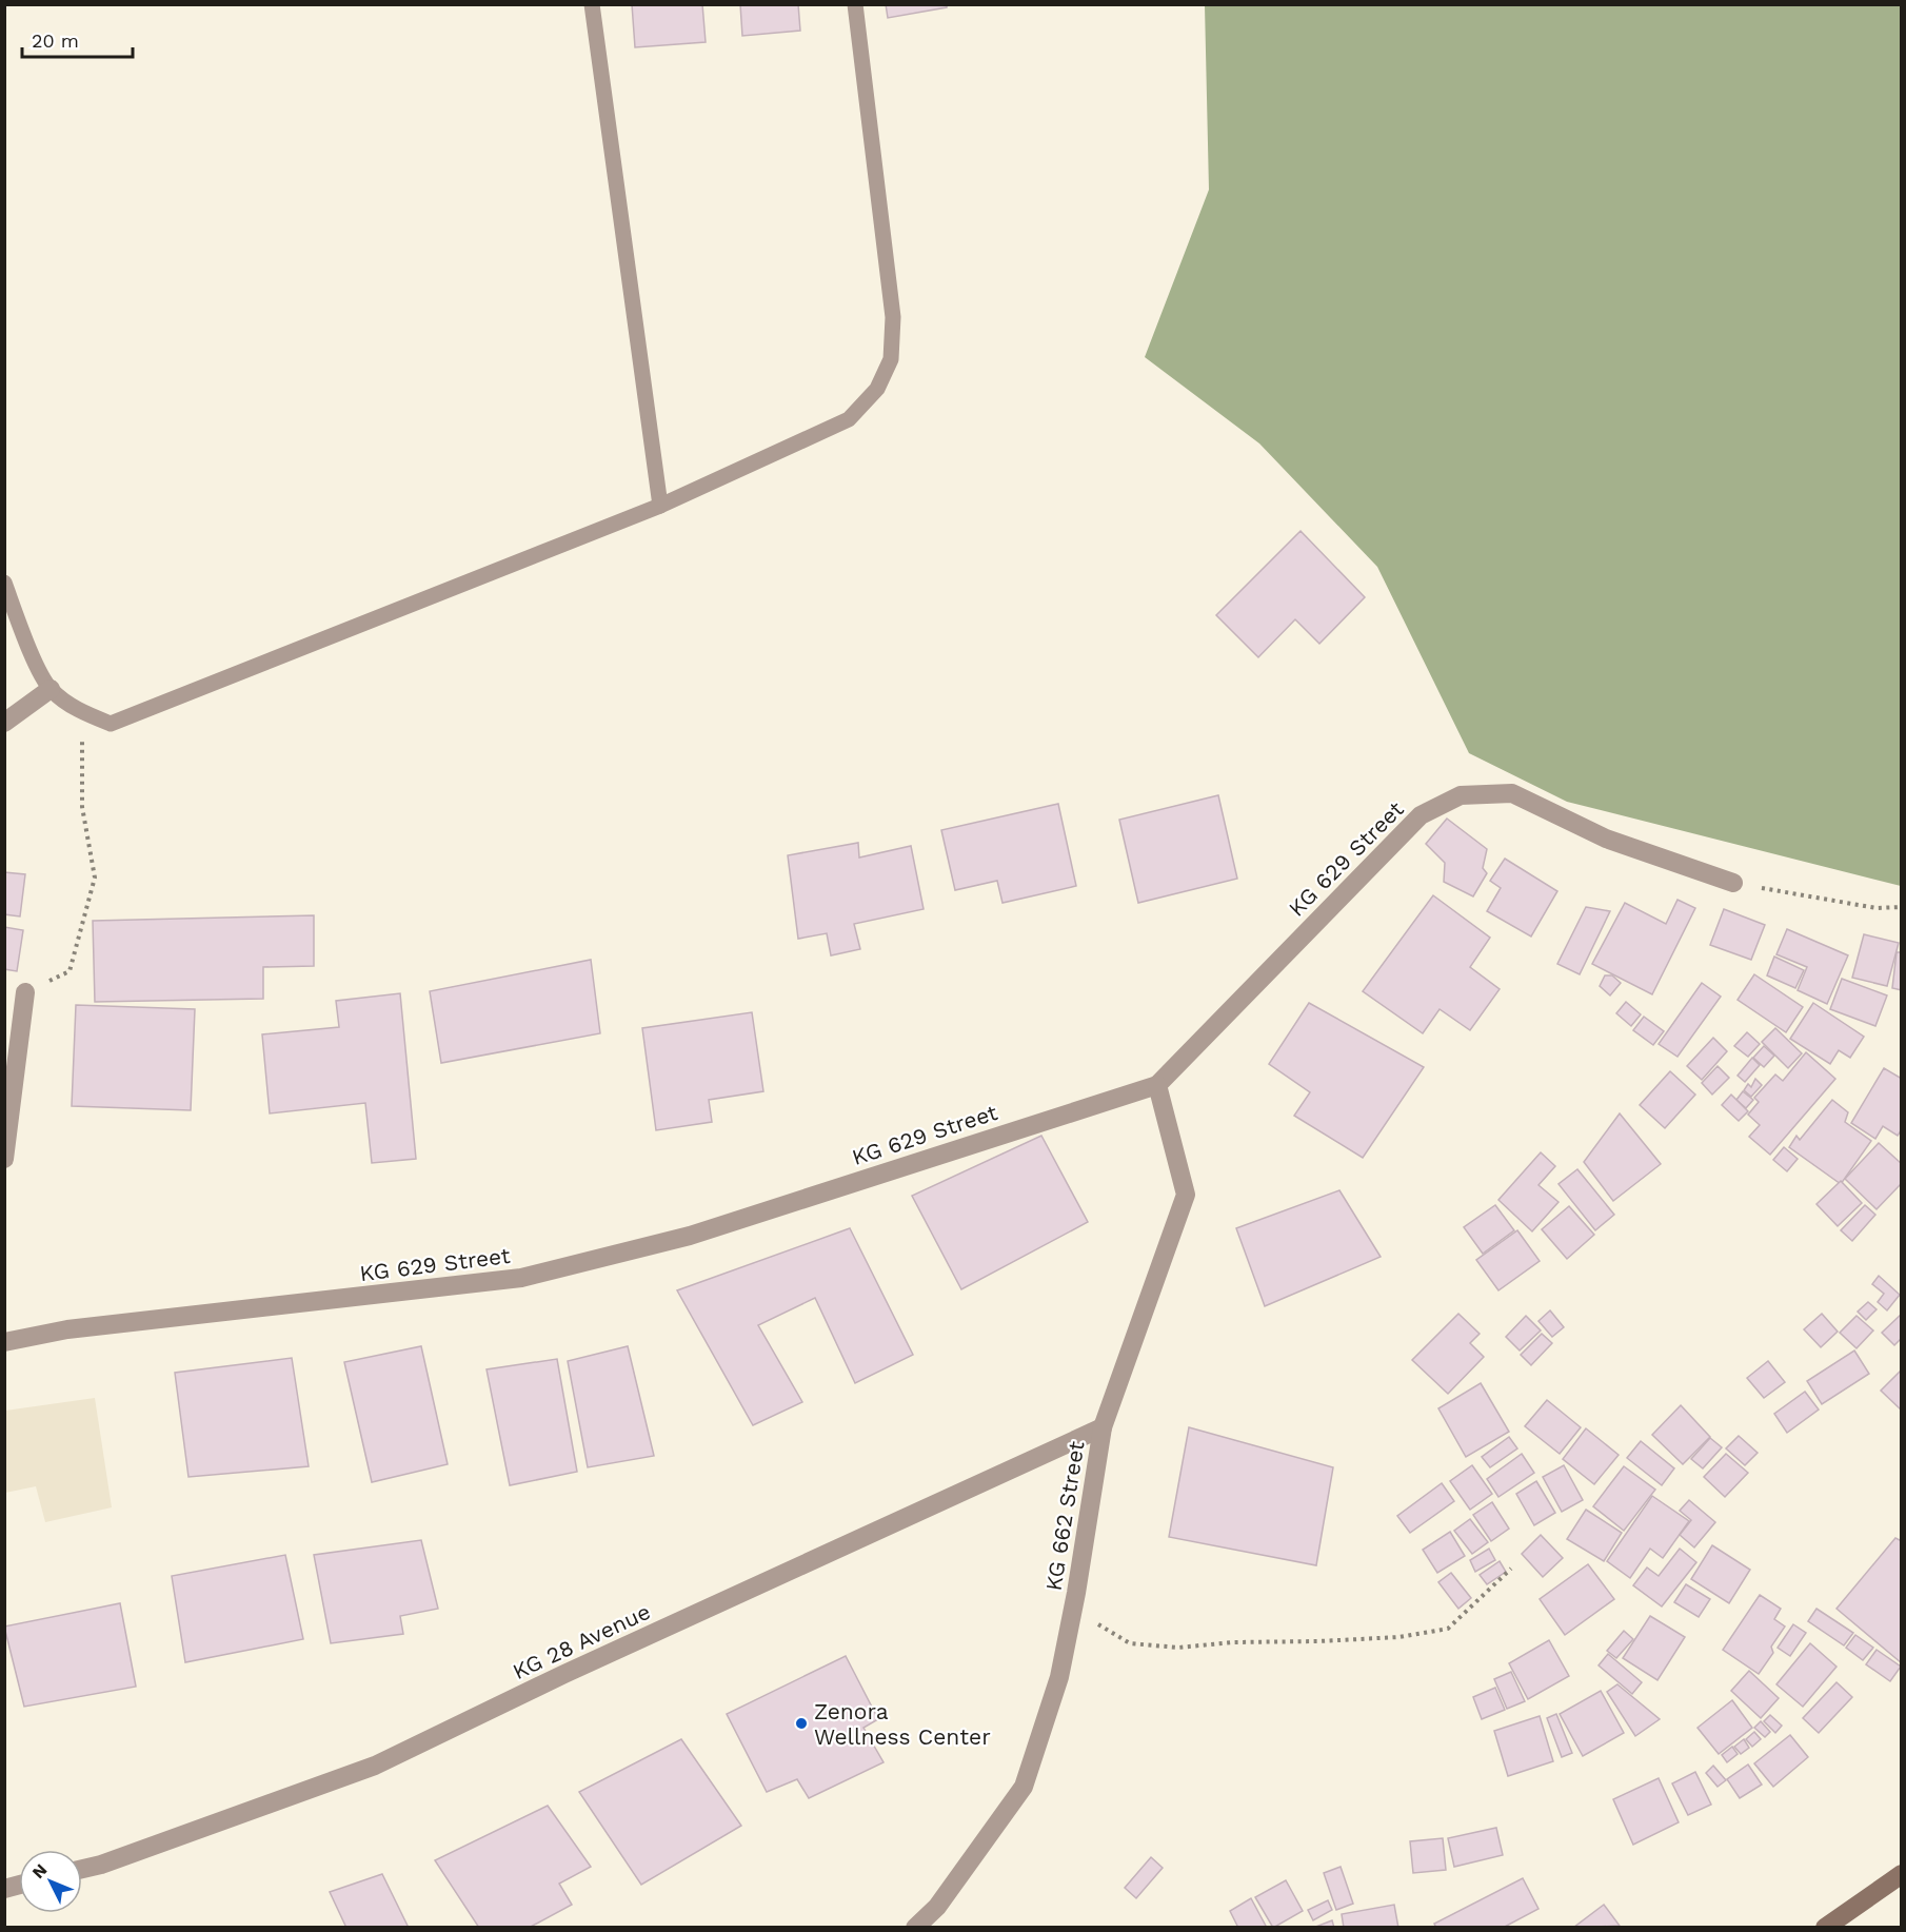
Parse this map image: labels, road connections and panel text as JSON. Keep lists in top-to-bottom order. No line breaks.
{"streets":{"street":["KG 629 Street","KG 662 Street","KG 28 Avenue"]},"crossings":[["KG 629 Street","KG 662 Street"],["KG 662 Street","KG 28 Avenue"]],"places":["Zenora Wellness Center"],"scale_bar":"20 m","north":"top left"}
